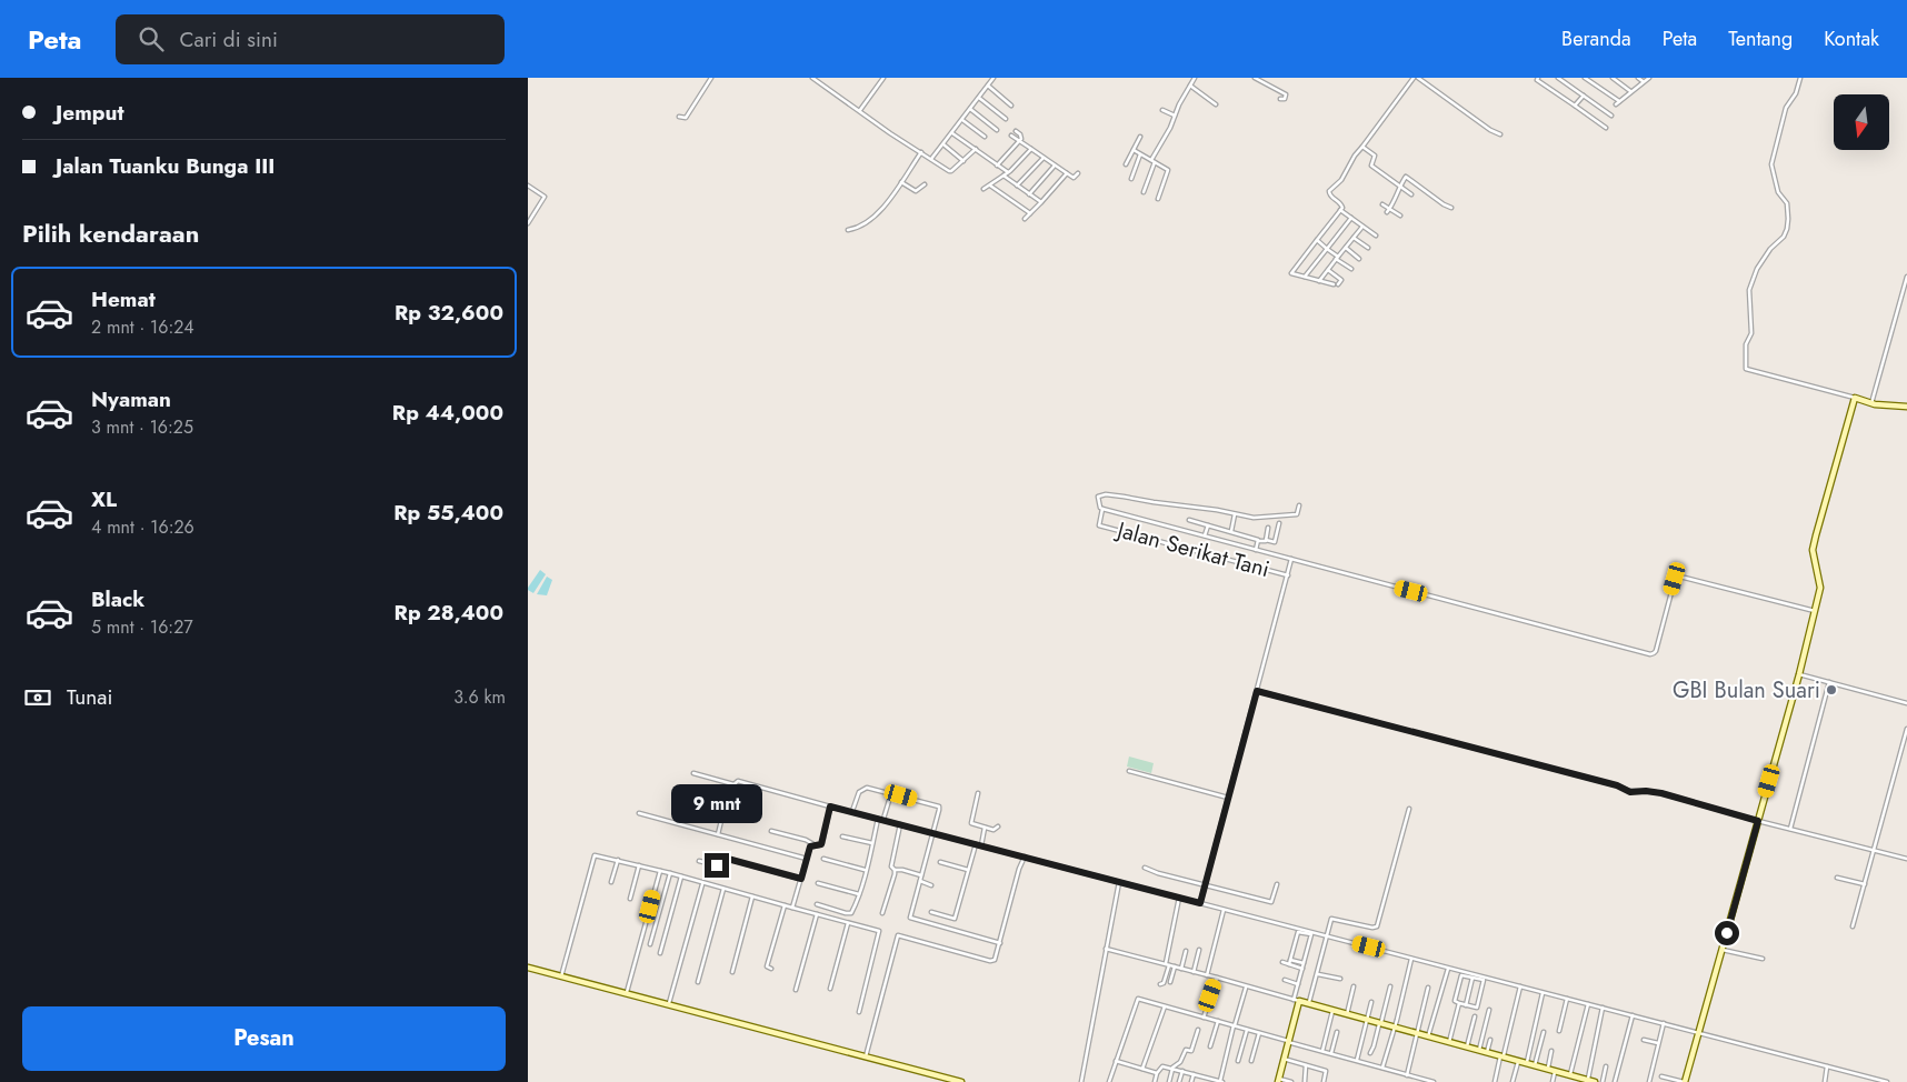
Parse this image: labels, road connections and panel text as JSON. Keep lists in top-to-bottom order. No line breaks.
{"streets":{"street":["Jalan Serikat Tani"]},"places":["GBI Bulan Suari"],"north":"bottom","page":{"header":"Peta","search":"Cari di sini","nav":["Beranda","Peta","Tentang","Kontak"],"banner":["Jemput","Jalan Tuanku Bunga III"],"heading":"Pilih kendaraan","list":[{"name":"Hemat","note":"2 mnt · 16:24","value":"Rp 32,600"},{"name":"Nyaman","note":"3 mnt · 16:25","value":"Rp 44,000"},{"name":"XL","note":"4 mnt · 16:26","value":"Rp 55,400"},{"name":"Black","note":"5 mnt · 16:27","value":"Rp 28,400"}],"pay":["Tunai","3.6 km"],"bubble":"9 mnt","buttons":"Pesan"}}
